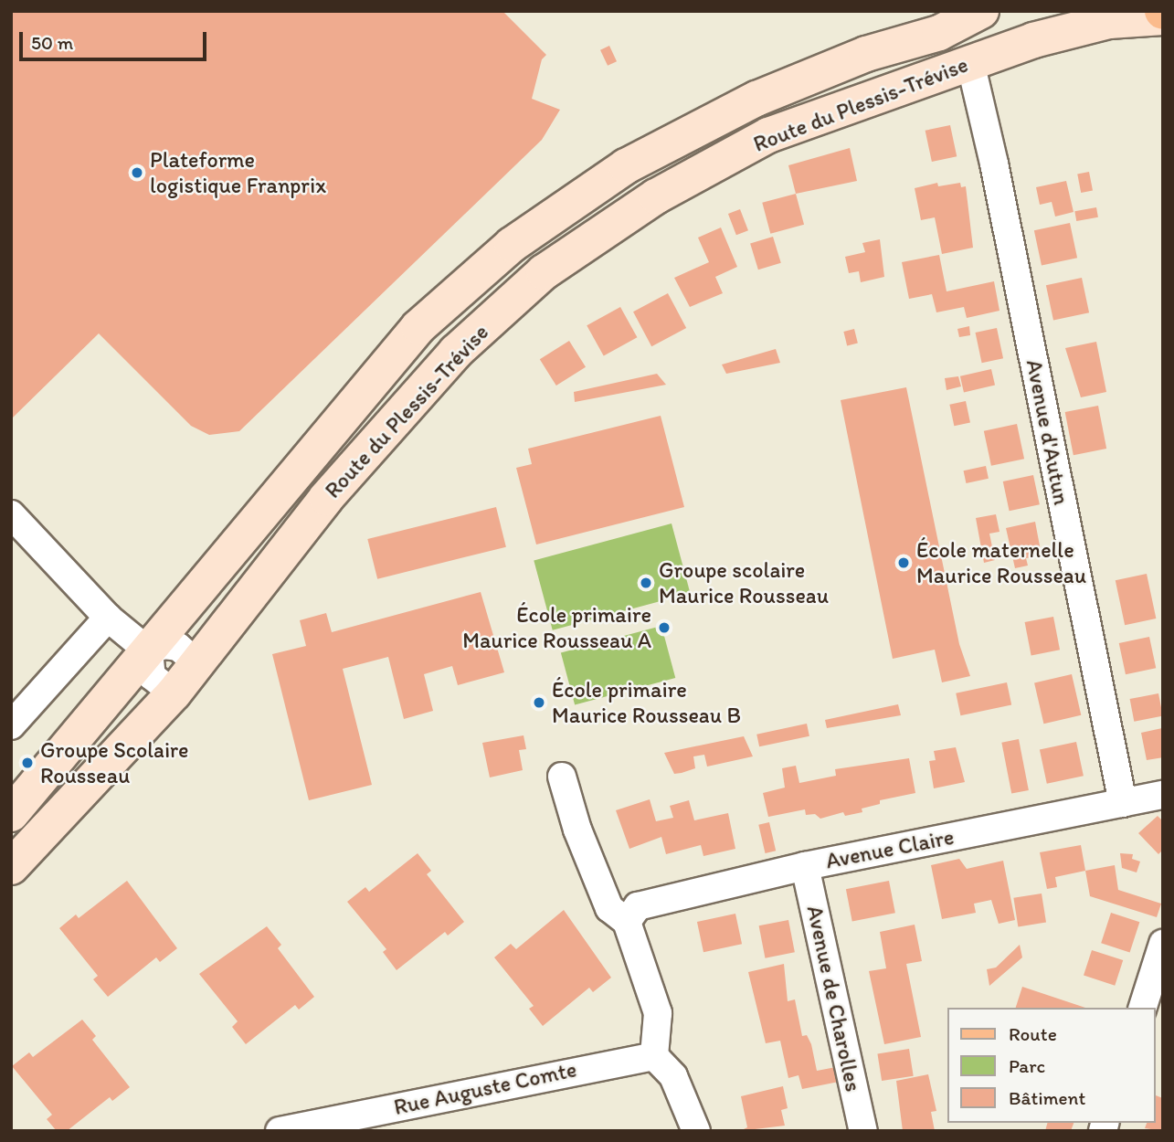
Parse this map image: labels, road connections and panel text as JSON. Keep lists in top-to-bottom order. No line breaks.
{"streets":{"main road":["Route du Plessis-Trévise"],"street":["Avenue d'Autun","Avenue Claire","Avenue de Charolles","Rue Auguste Comte"]},"crossings":[["Route du Plessis-Trévise","Avenue d'Autun"],["Avenue d'Autun","Avenue Claire"],["Avenue Claire","Avenue de Charolles"]],"places":["Plateforme logistique Franprix","École maternelle Maurice Rousseau","Groupe scolaire Maurice Rousseau","École primaire Maurice Rousseau A","École primaire Maurice Rousseau B","Groupe Scolaire Rousseau"],"legend":["Route","Parc","Bâtiment"],"scale_bar":"50 m"}
